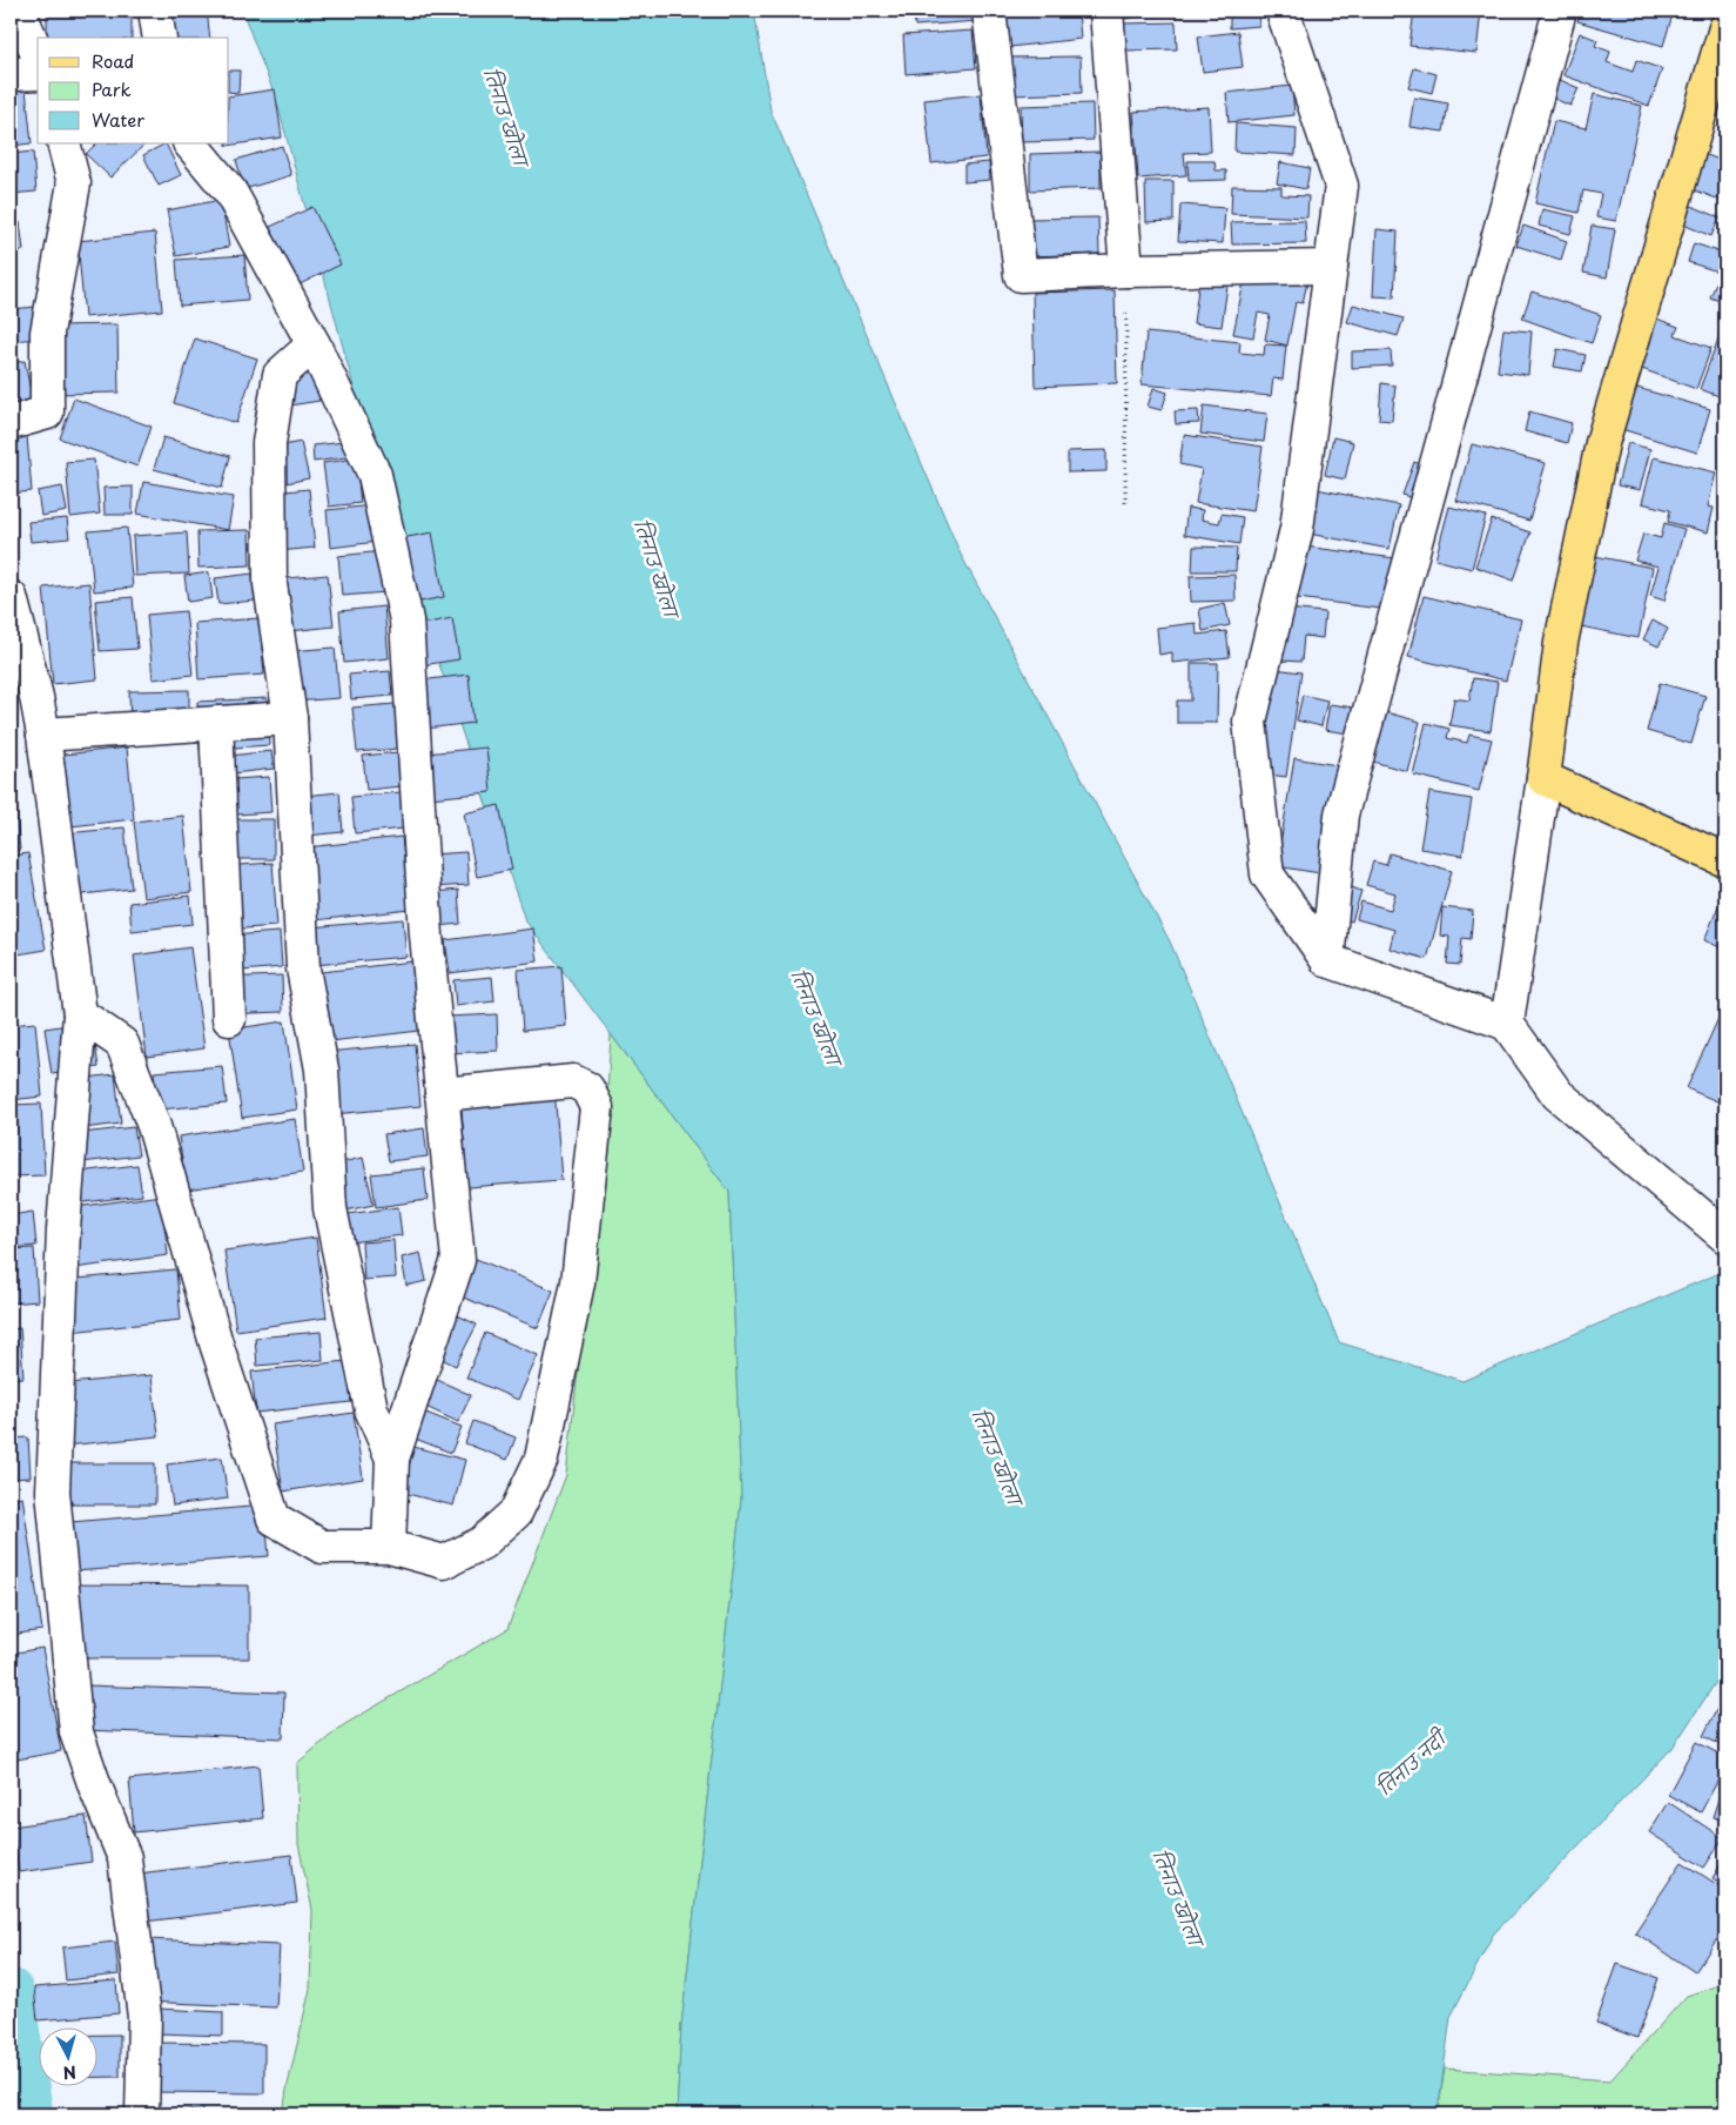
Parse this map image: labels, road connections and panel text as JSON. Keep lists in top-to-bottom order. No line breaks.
{"water":["तिनाउ खोला","तिनाउ नदी"],"legend":["Road","Park","Water"],"north":"bottom"}
